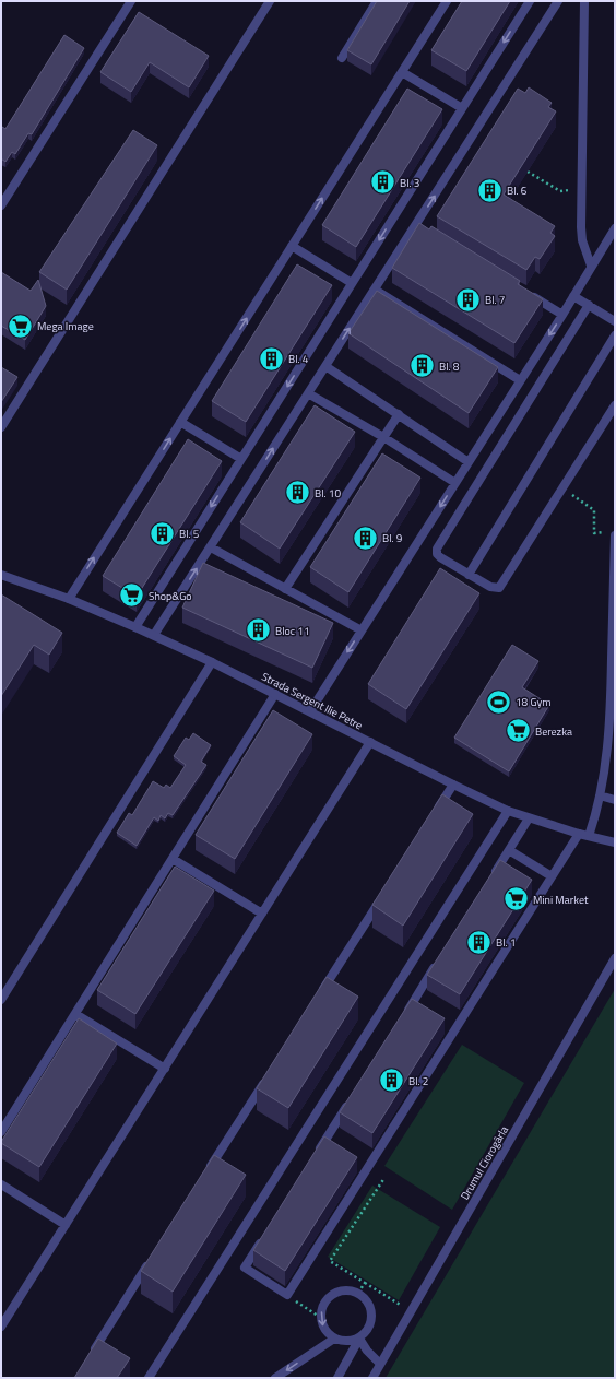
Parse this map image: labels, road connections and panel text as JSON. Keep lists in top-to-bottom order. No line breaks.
{"streets":{"street":["Strada Sergent Ilie Petre","Drumul Ciorogârla"]},"places":{"building":["Bl. 3","Bl. 6","Bl. 7","Bl. 4","Bl. 8","Bl. 10","Bl. 5","Bl. 9","Bloc 11","Bl. 1","Bl. 2"],"supermarket":["Mega Image","Shop&Go","Berezka","Mini Market"],"sports":["18 Gym"]}}
